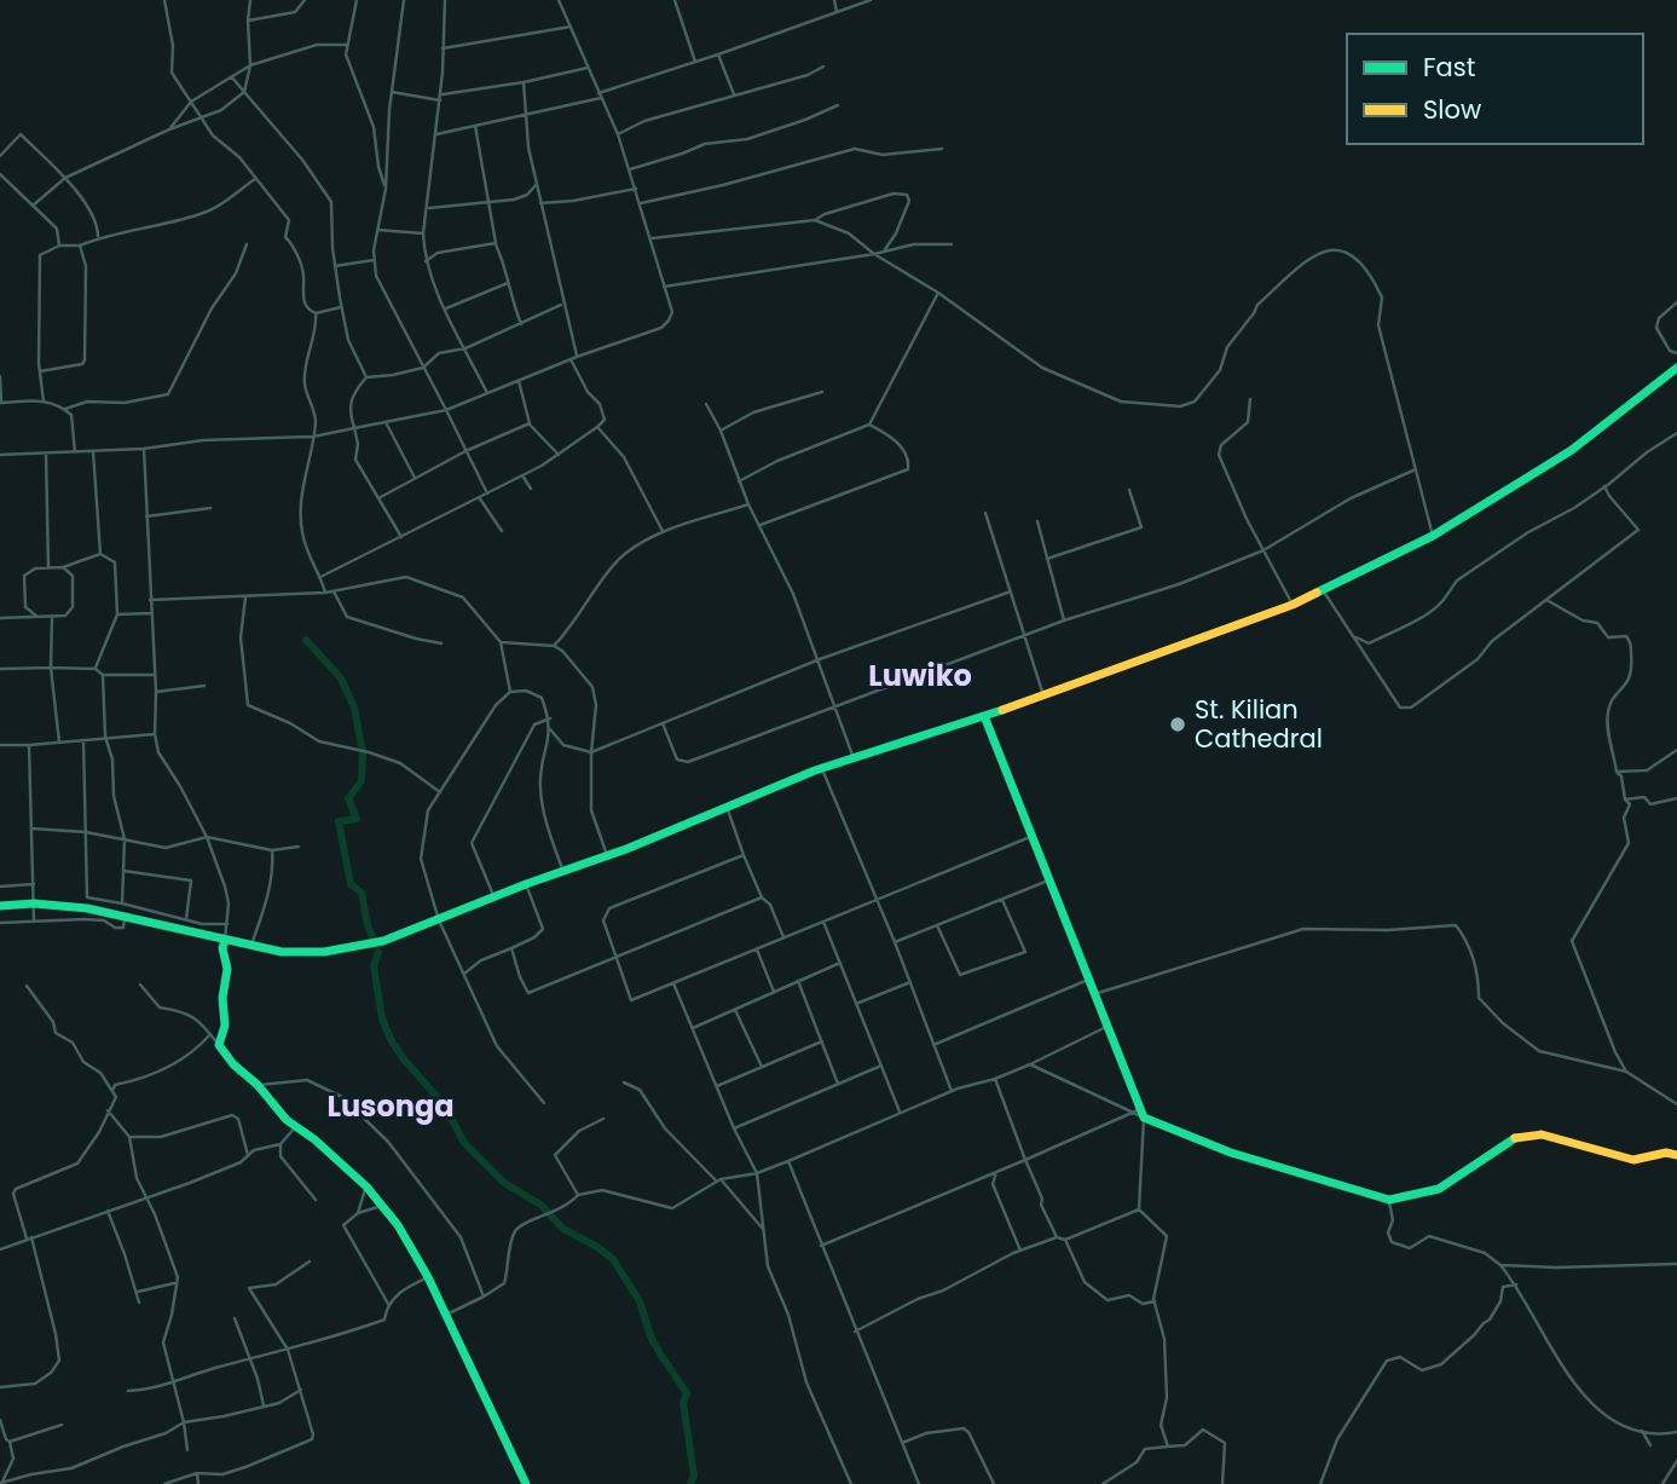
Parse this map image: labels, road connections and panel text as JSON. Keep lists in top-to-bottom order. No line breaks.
{"districts":["Luwiko","Lusonga"],"places":["St. Kilian Cathedral"],"legend":["Fast","Slow"]}
